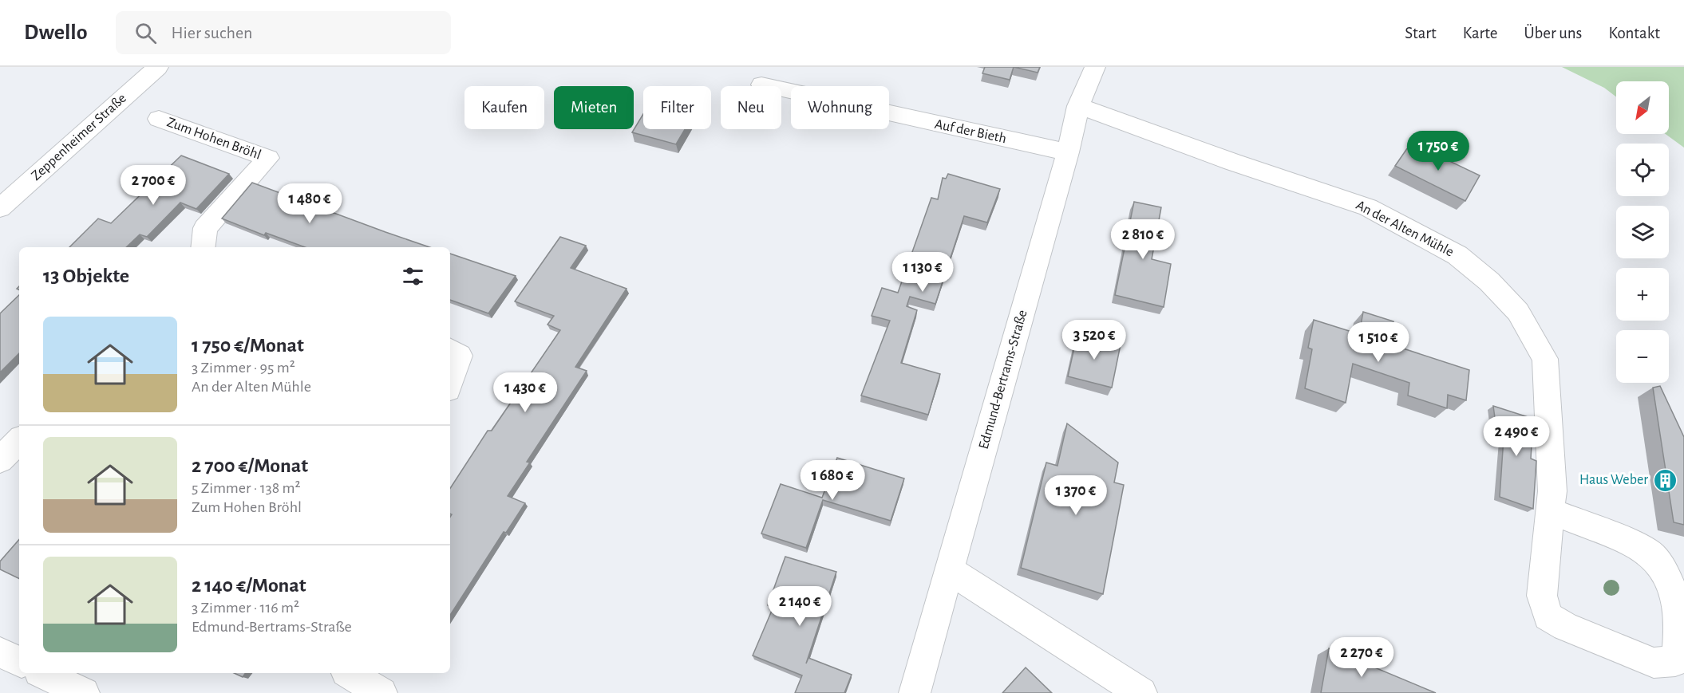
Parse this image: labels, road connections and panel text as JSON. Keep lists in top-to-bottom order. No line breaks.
{"streets":{"street":["Auf der Bieth","Zeppenheimer Straße","Zum Hohen Bröhl","An der Alten Mühle","Edmund-Bertrams-Straße"]},"crossings":[["Auf der Bieth","Edmund-Bertrams-Straße"],["An der Alten Mühle","Edmund-Bertrams-Straße"]],"places":{"building":["Haus Weber"]},"north":"bottom left","page":{"header":"Dwello","search":"Hier suchen","nav":["Start","Karte","Über uns","Kontakt"],"map_buttons":["+","−"],"chip":["Kaufen","Mieten","Filter","Neu","Wohnung"],"price":["1 750 €","2 700 €","1 480 €","2 810 €","1 130 €","3 520 €","1 510 €","1 430 €","2 490 €","1 680 €","1 370 €","2 140 €","2 270 €"],"heading":"13 Objekte","list":[{"name":"1 750 €/Monat","note":"3 Zimmer · 95 m² · An der Alten Mühle"},{"name":"2 700 €/Monat","note":"5 Zimmer · 138 m² · Zum Hohen Bröhl"},{"name":"2 140 €/Monat","note":"3 Zimmer · 116 m² · Edmund-Bertrams-Straße"}]}}
